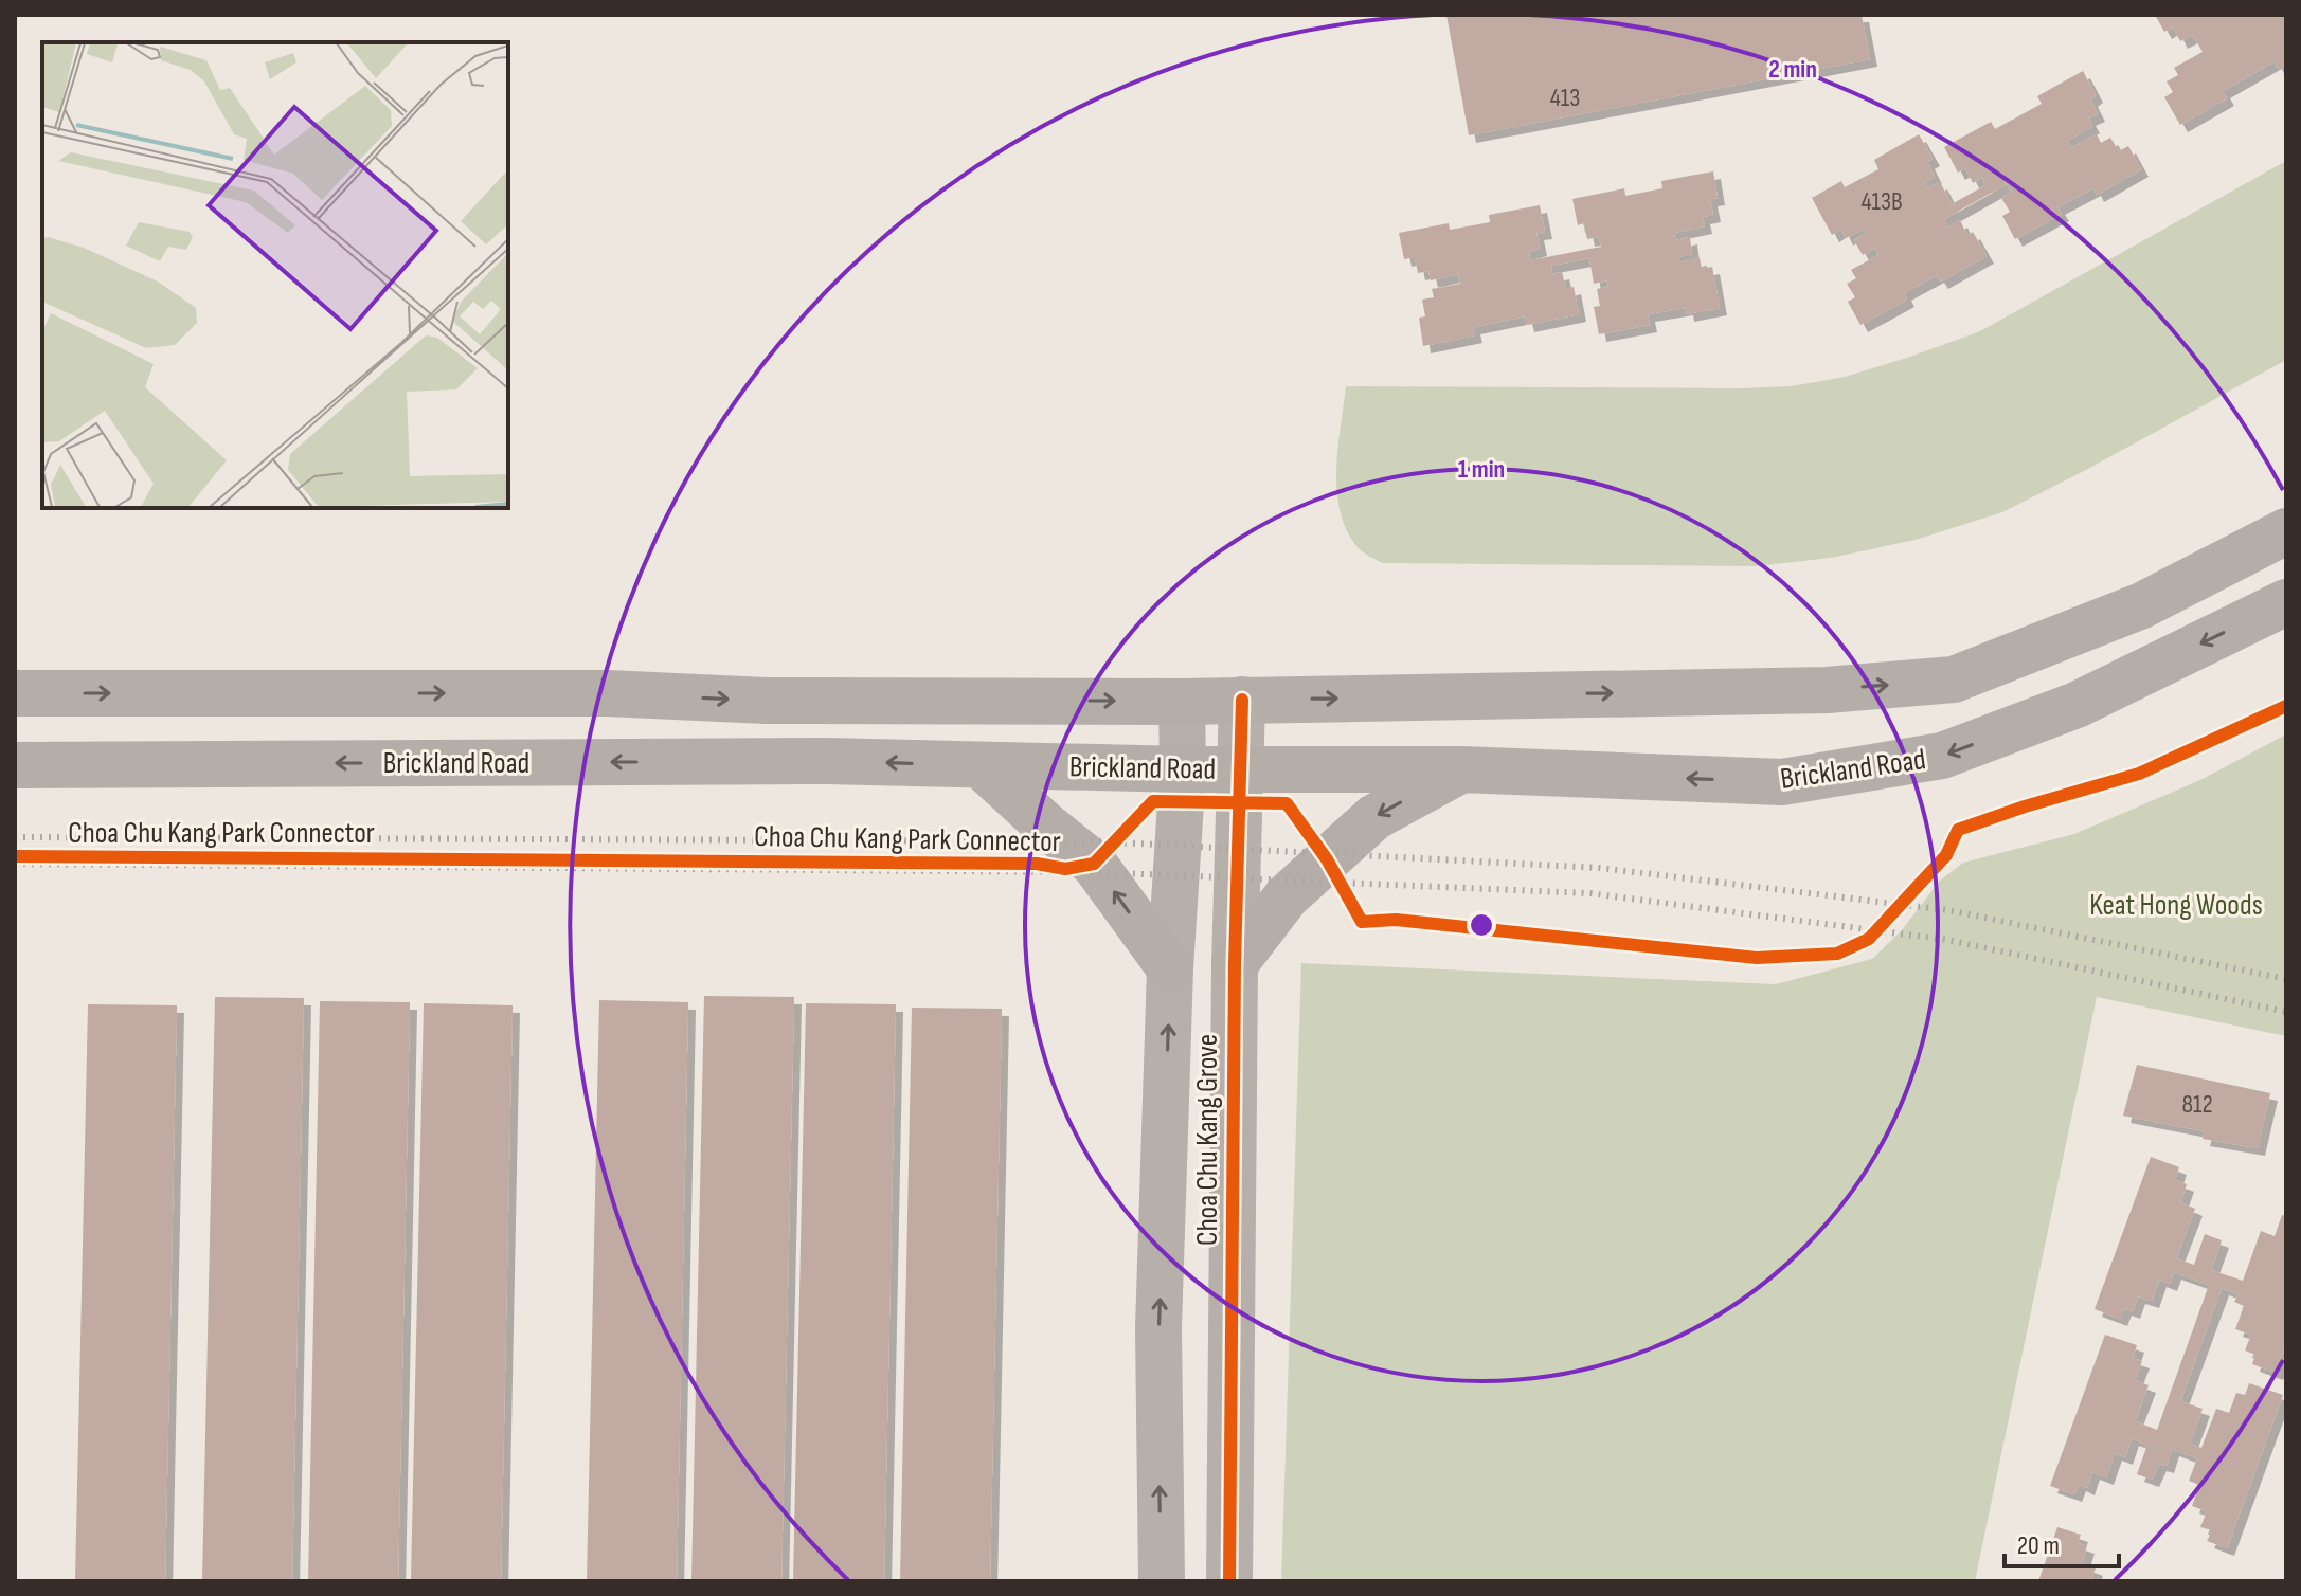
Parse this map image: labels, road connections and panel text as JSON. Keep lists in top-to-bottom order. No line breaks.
{"streets":{"main road":["Brickland Road"],"street":["Choa Chu Kang Grove"],"cycle path":["Choa Chu Kang Park Connector"]},"crossings":[["Brickland Road","Choa Chu Kang Grove"]],"parks":["Keat Hong Woods"],"house_numbers":["413","413B","812"],"scale_bar":"20 m","rings":["2 min","1 min"]}
